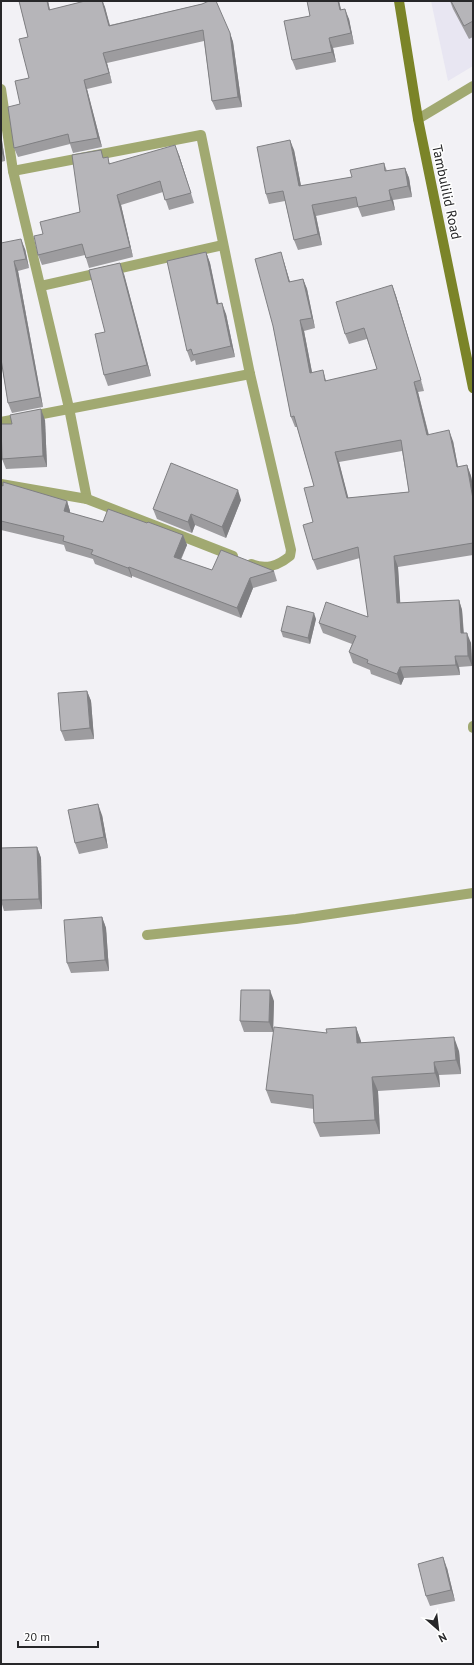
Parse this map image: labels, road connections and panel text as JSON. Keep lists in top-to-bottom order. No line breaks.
{"streets":{"street":["Tambulilid Road"]},"scale_bar":"20 m","north":"bottom right"}
